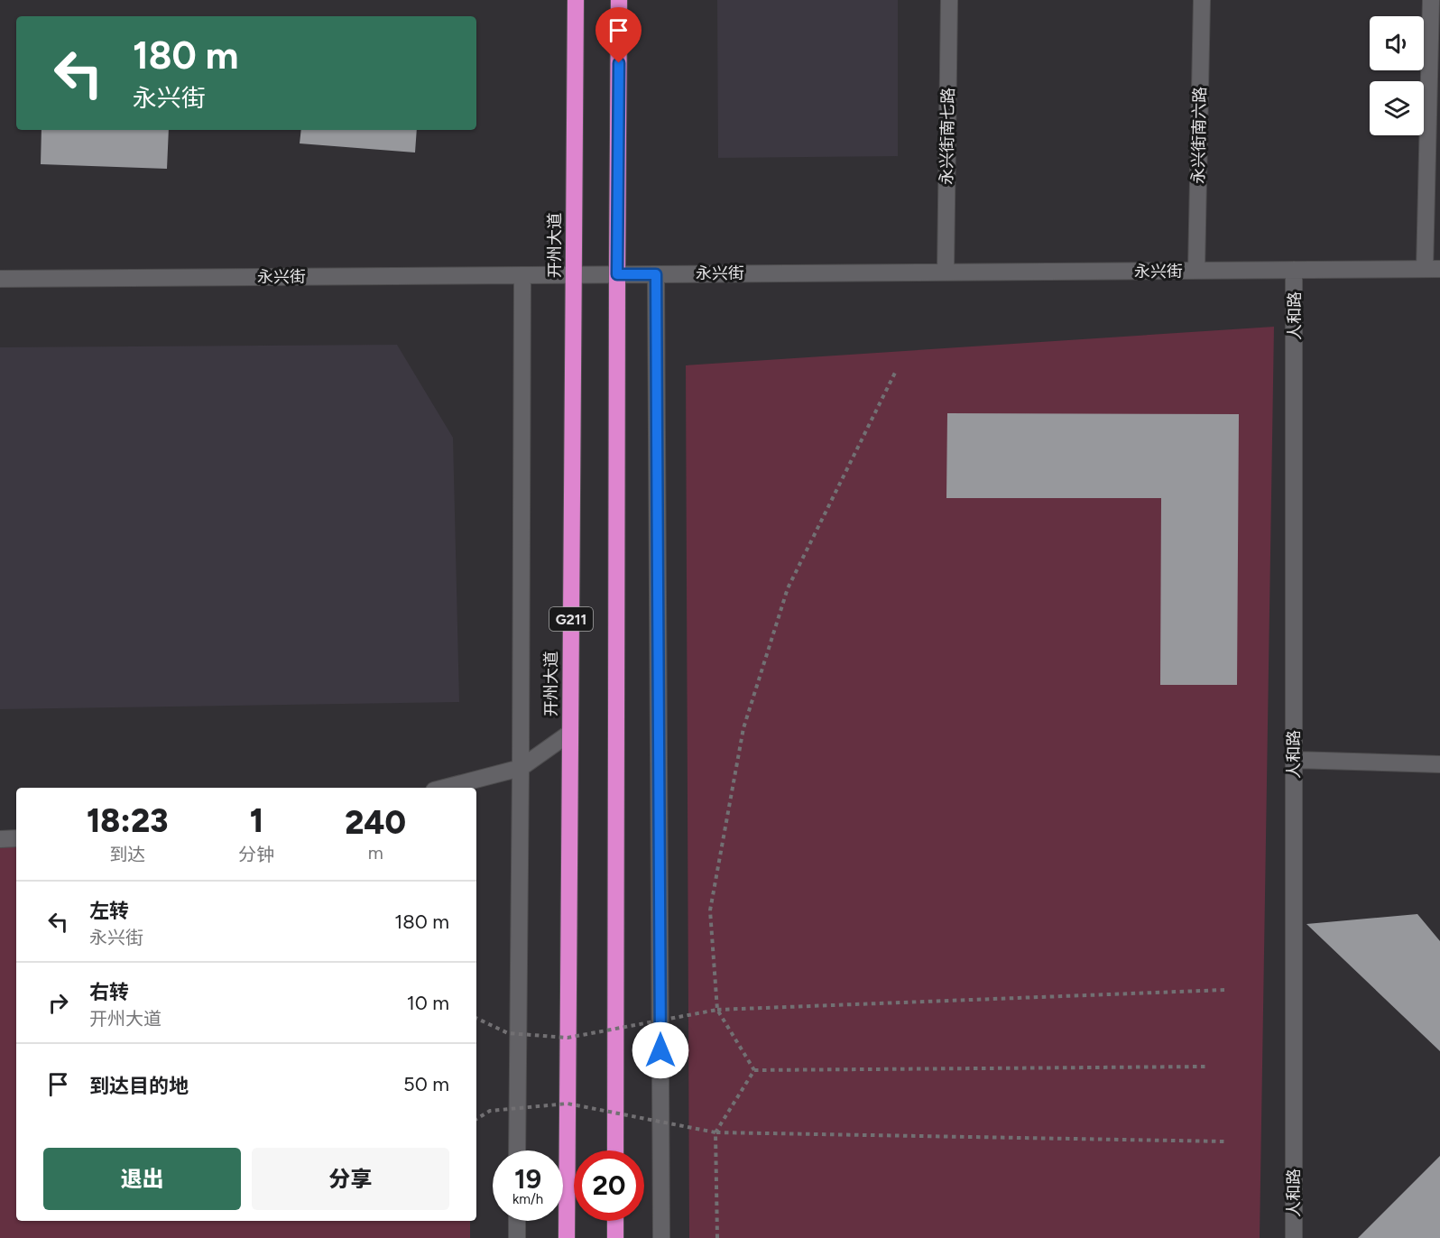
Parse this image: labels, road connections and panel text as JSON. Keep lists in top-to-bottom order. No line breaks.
{"streets":{"highway":["开州大道","G211"],"street":["永兴街南六路","永兴街南七路","永兴街","人和路"]},"crossings":[["永兴街南六路","永兴街"],["永兴街南七路","永兴街"],["开州大道","永兴街"],["永兴街","人和路"],["永兴街","G211"]],"page":{"turn":["180 m","永兴街"],"eta":["18:23","到达","1","分钟","240","m"],"list":[{"name":"左转","note":"永兴街","value":"180 m"},{"name":"右转","note":"开州大道","value":"10 m"},{"name":"到达目的地","value":"50 m"}],"buttons":["退出","分享"],"speed":"19 km/h","limit":"20"}}
